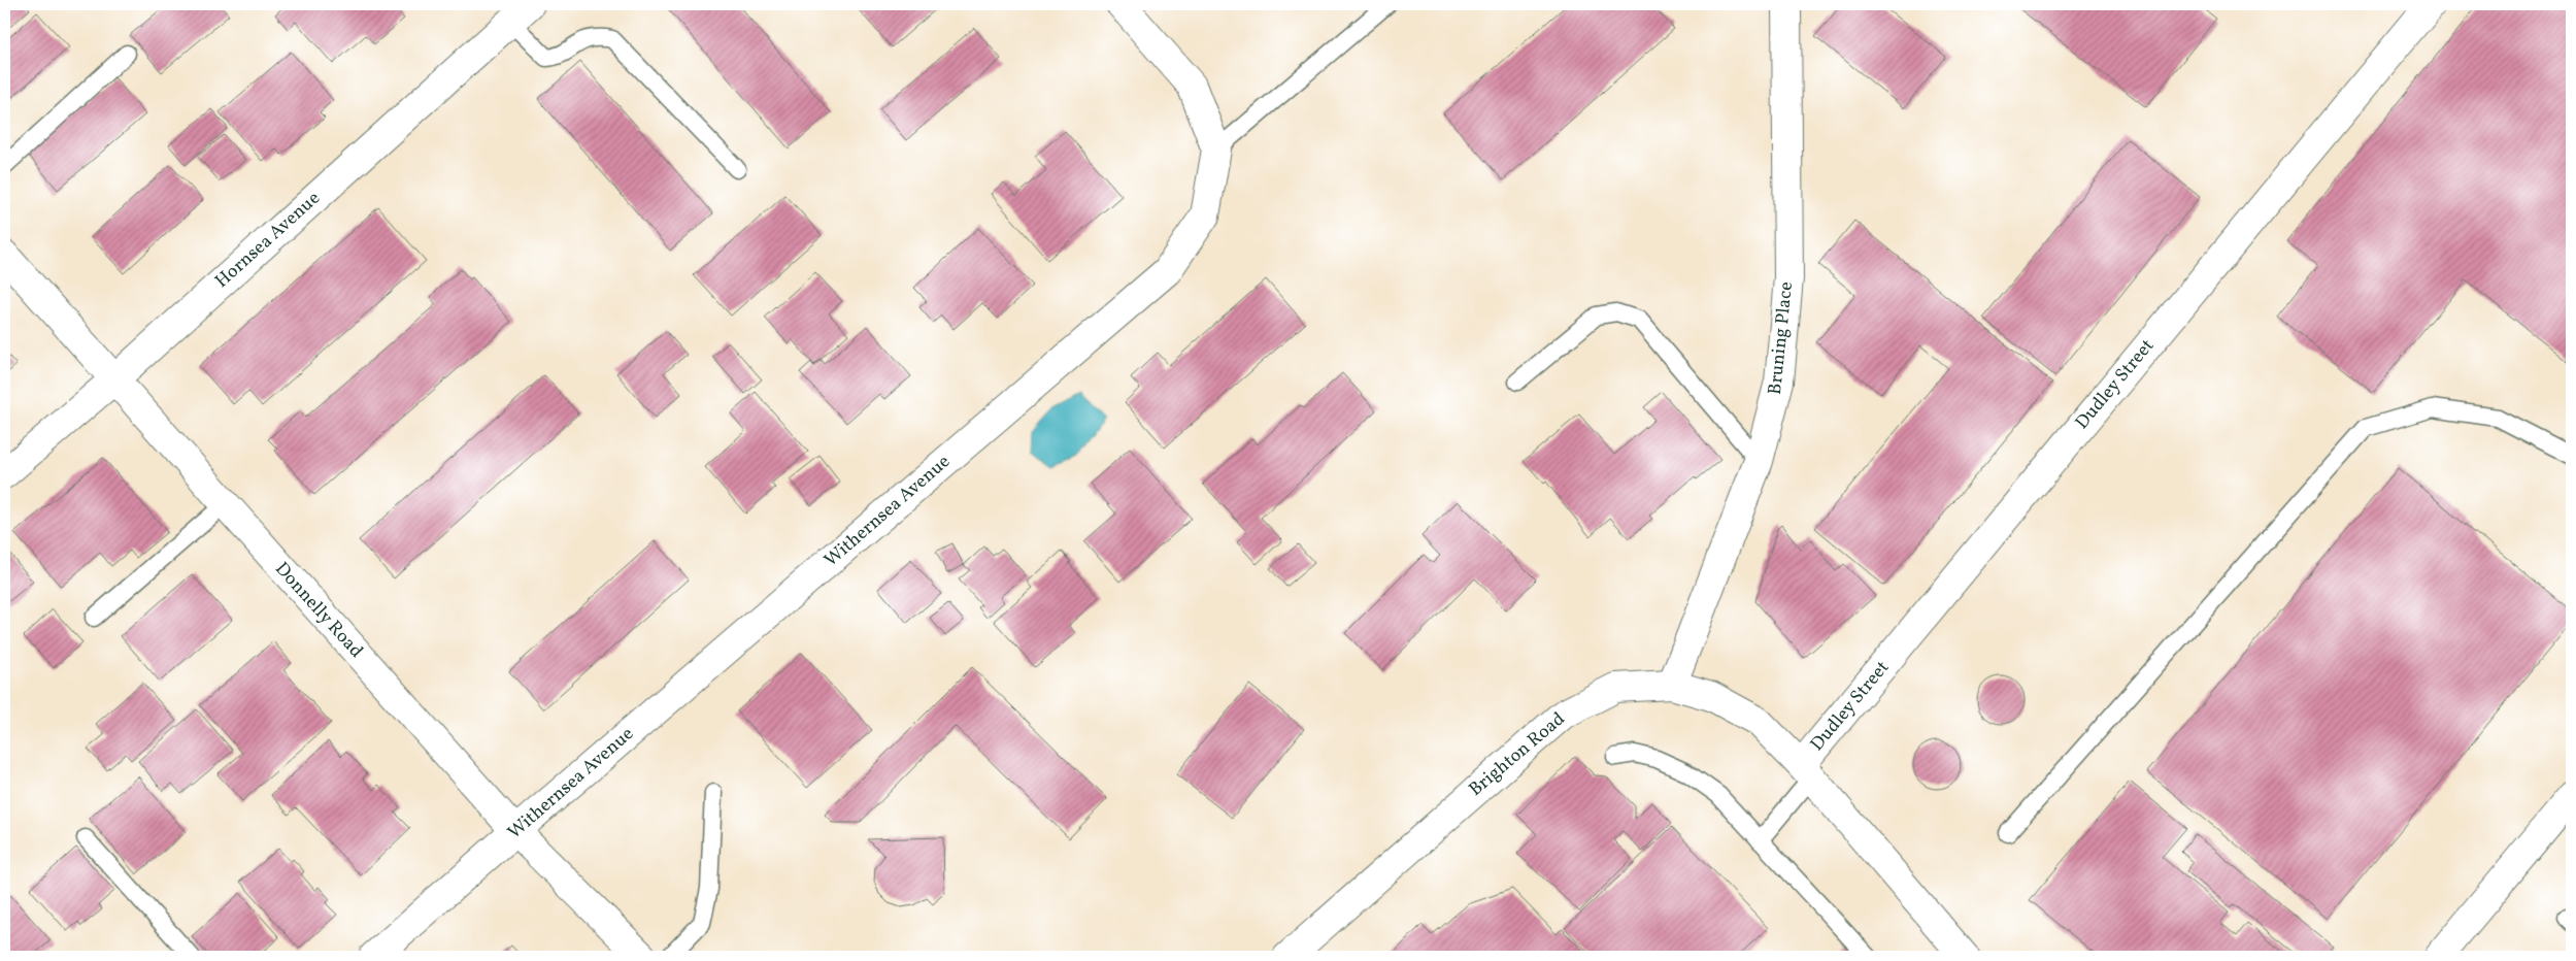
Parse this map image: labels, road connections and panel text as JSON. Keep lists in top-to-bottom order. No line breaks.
{"streets":{"street":["Hornsea Avenue","Bruning Place","Dudley Street","Withernsea Avenue","Donnelly Road","Brighton Road"]},"crossings":[["Hornsea Avenue","Donnelly Road"],["Bruning Place","Brighton Road"],["Dudley Street","Brighton Road"],["Withernsea Avenue","Donnelly Road"]]}
